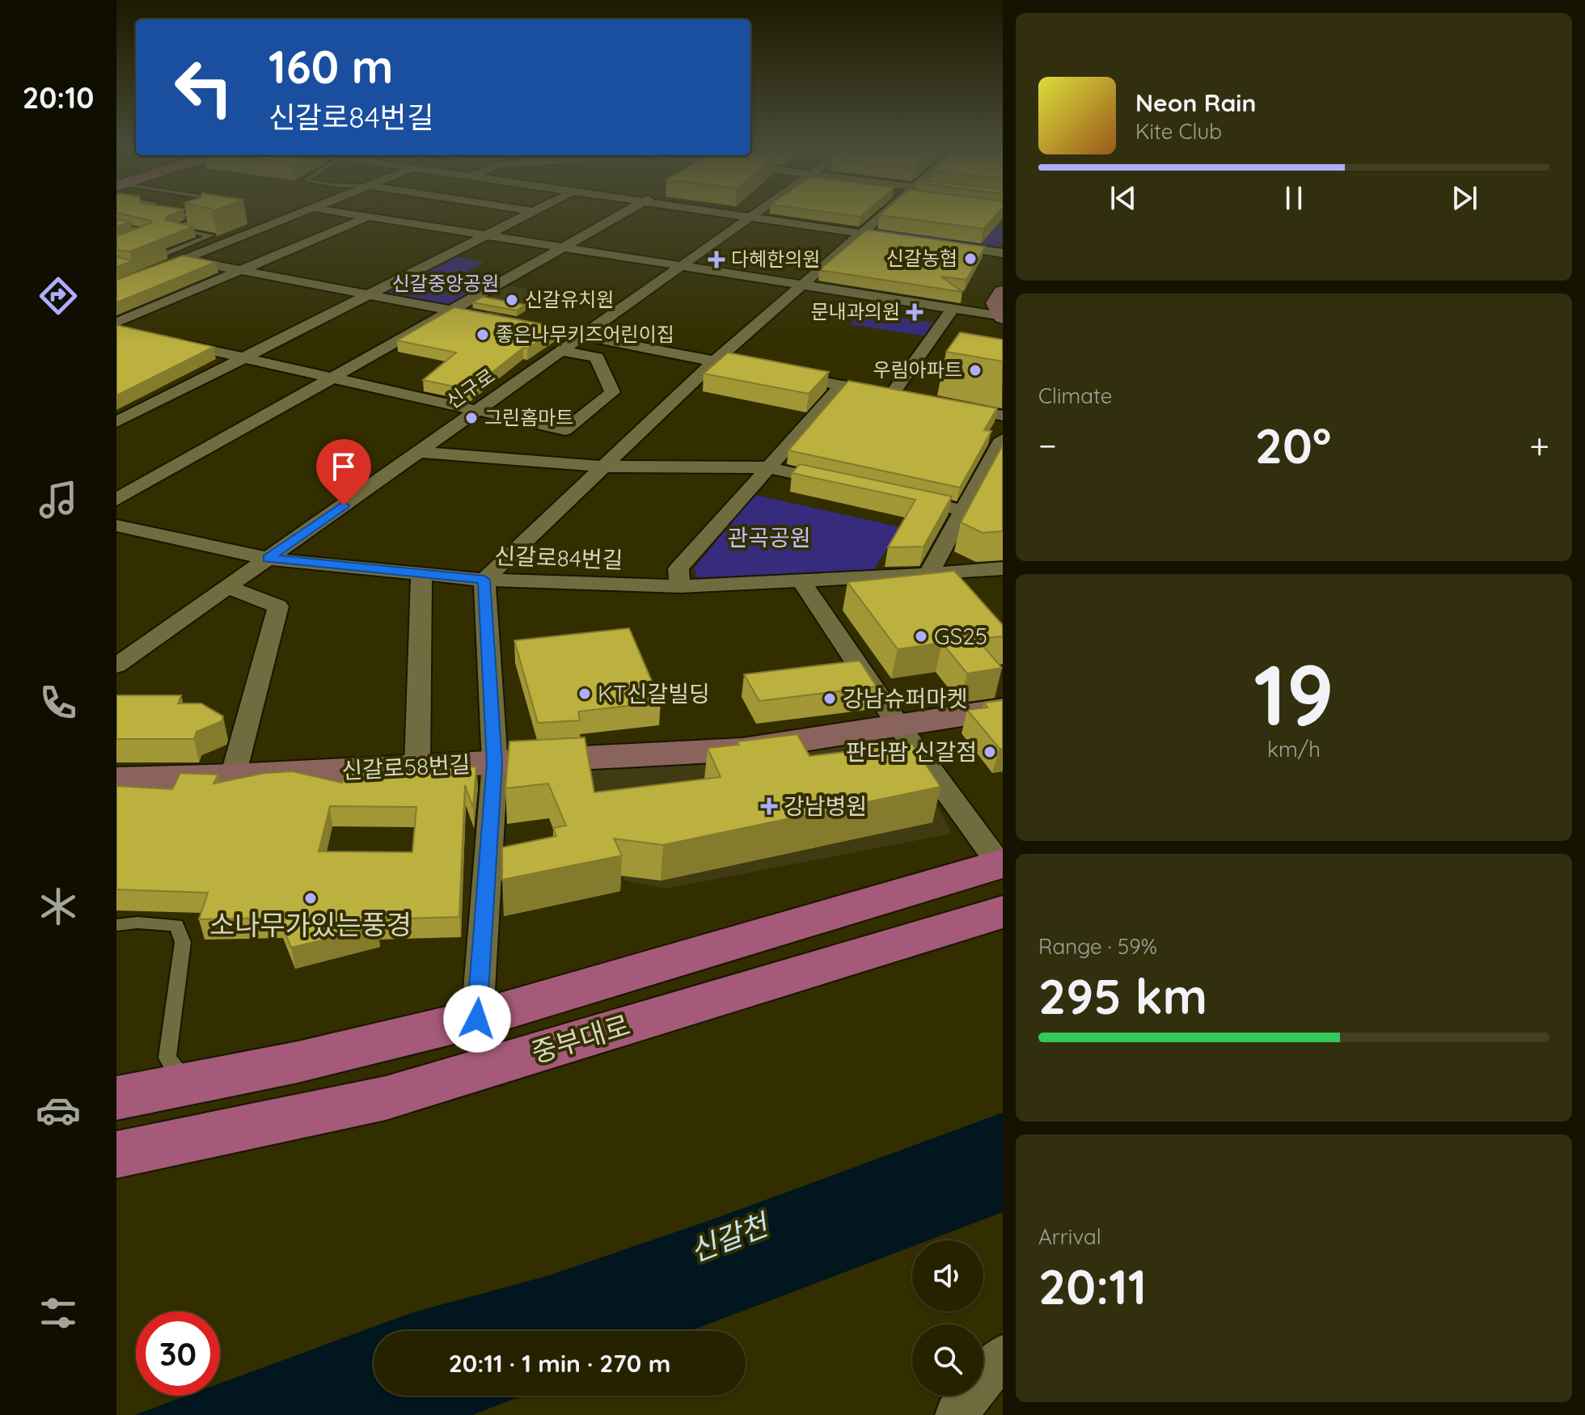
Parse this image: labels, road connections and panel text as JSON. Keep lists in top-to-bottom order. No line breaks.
{"streets":{"main road":["중부대로"],"street":["신구로","신갈로84번길","신갈로58번길"]},"crossings":[["신구로","신갈로84번길"]],"water":["신갈천"],"parks":["신갈중앙공원","관곡공원"],"places":{"other":["신갈농협","신갈유치원","좋은나무키즈어린이집","우림아파트","그린홈마트","GS25","KT신갈빌딩","강남슈퍼마켓","판다팜 신갈점","소나무가있는풍경"],"health":["다혜한의원","문내과의원","강남병원"]},"page":{"tabs":"20:10","turn":["160 m","신갈로84번길"],"song":["Neon Rain","Kite Club"],"tile":["Climate",["19","km/h"],["Range · 59%","295 km"],["Arrival","20:11"]],"heat":["−","20°","+"],"limit":"30","trip":"20:11 · 1 min · 270 m"}}
